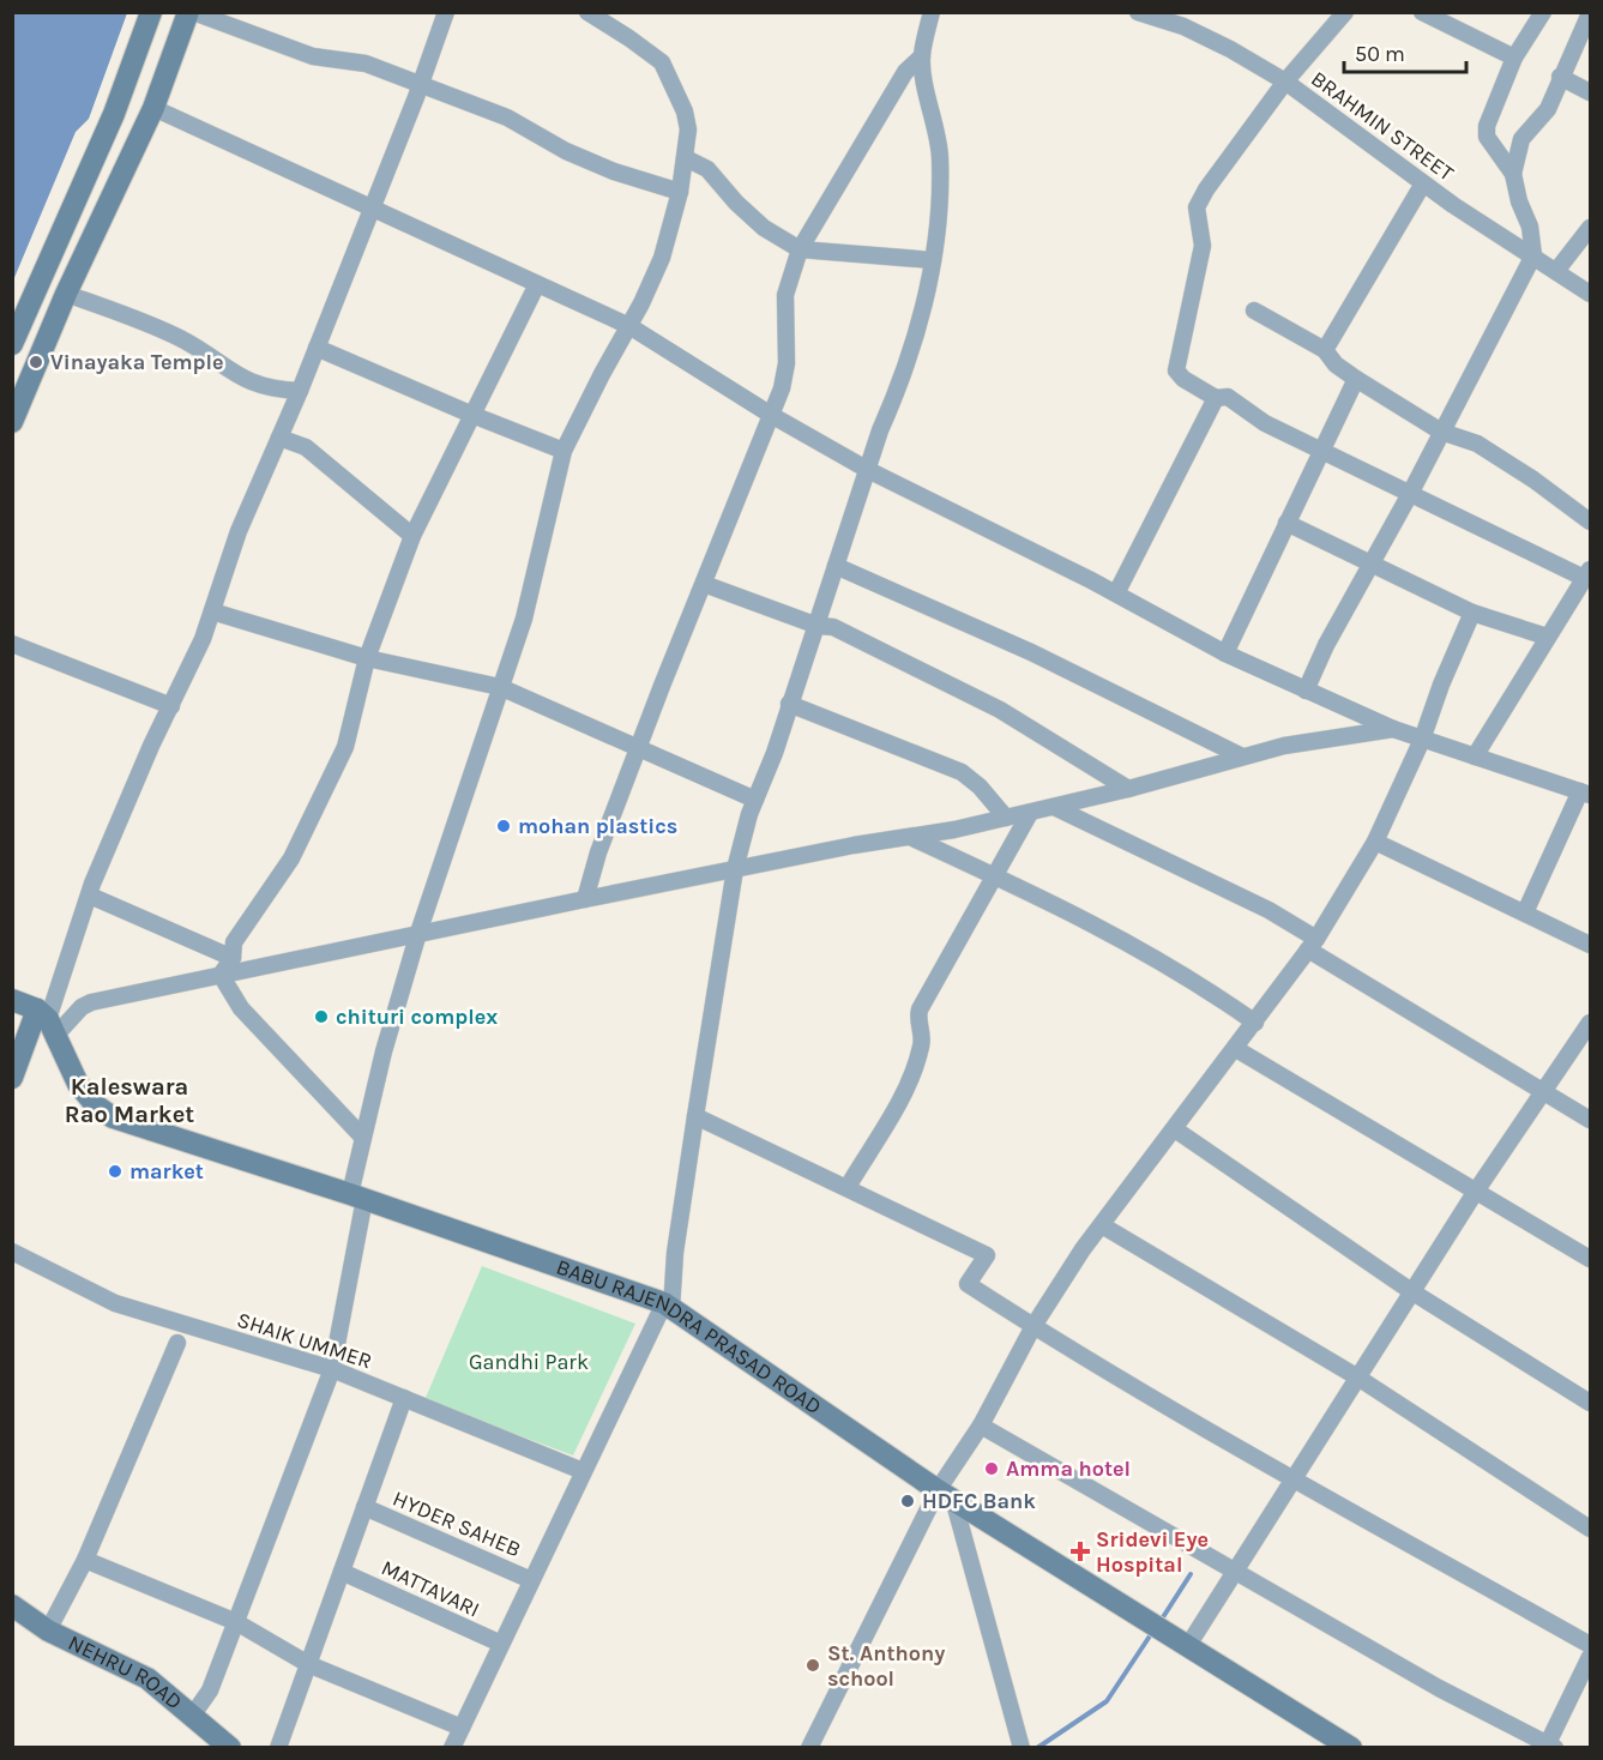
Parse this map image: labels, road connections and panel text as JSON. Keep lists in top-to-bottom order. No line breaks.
{"streets":{"street":["BRAHMIN STREET","BABU RAJENDRA PRASAD ROAD","SHAIK UMMER","HYDER SAHEB","MATTAVARI","NEHRU ROAD"]},"districts":["Kaleswara Rao Market"],"parks":["Gandhi Park"],"places":{"other":["Vinayaka Temple","mohan plastics","chituri complex","market","Amma hotel","HDFC Bank","St. Anthony school"],"health":["Sridevi Eye Hospital"]},"scale_bar":"50 m"}
